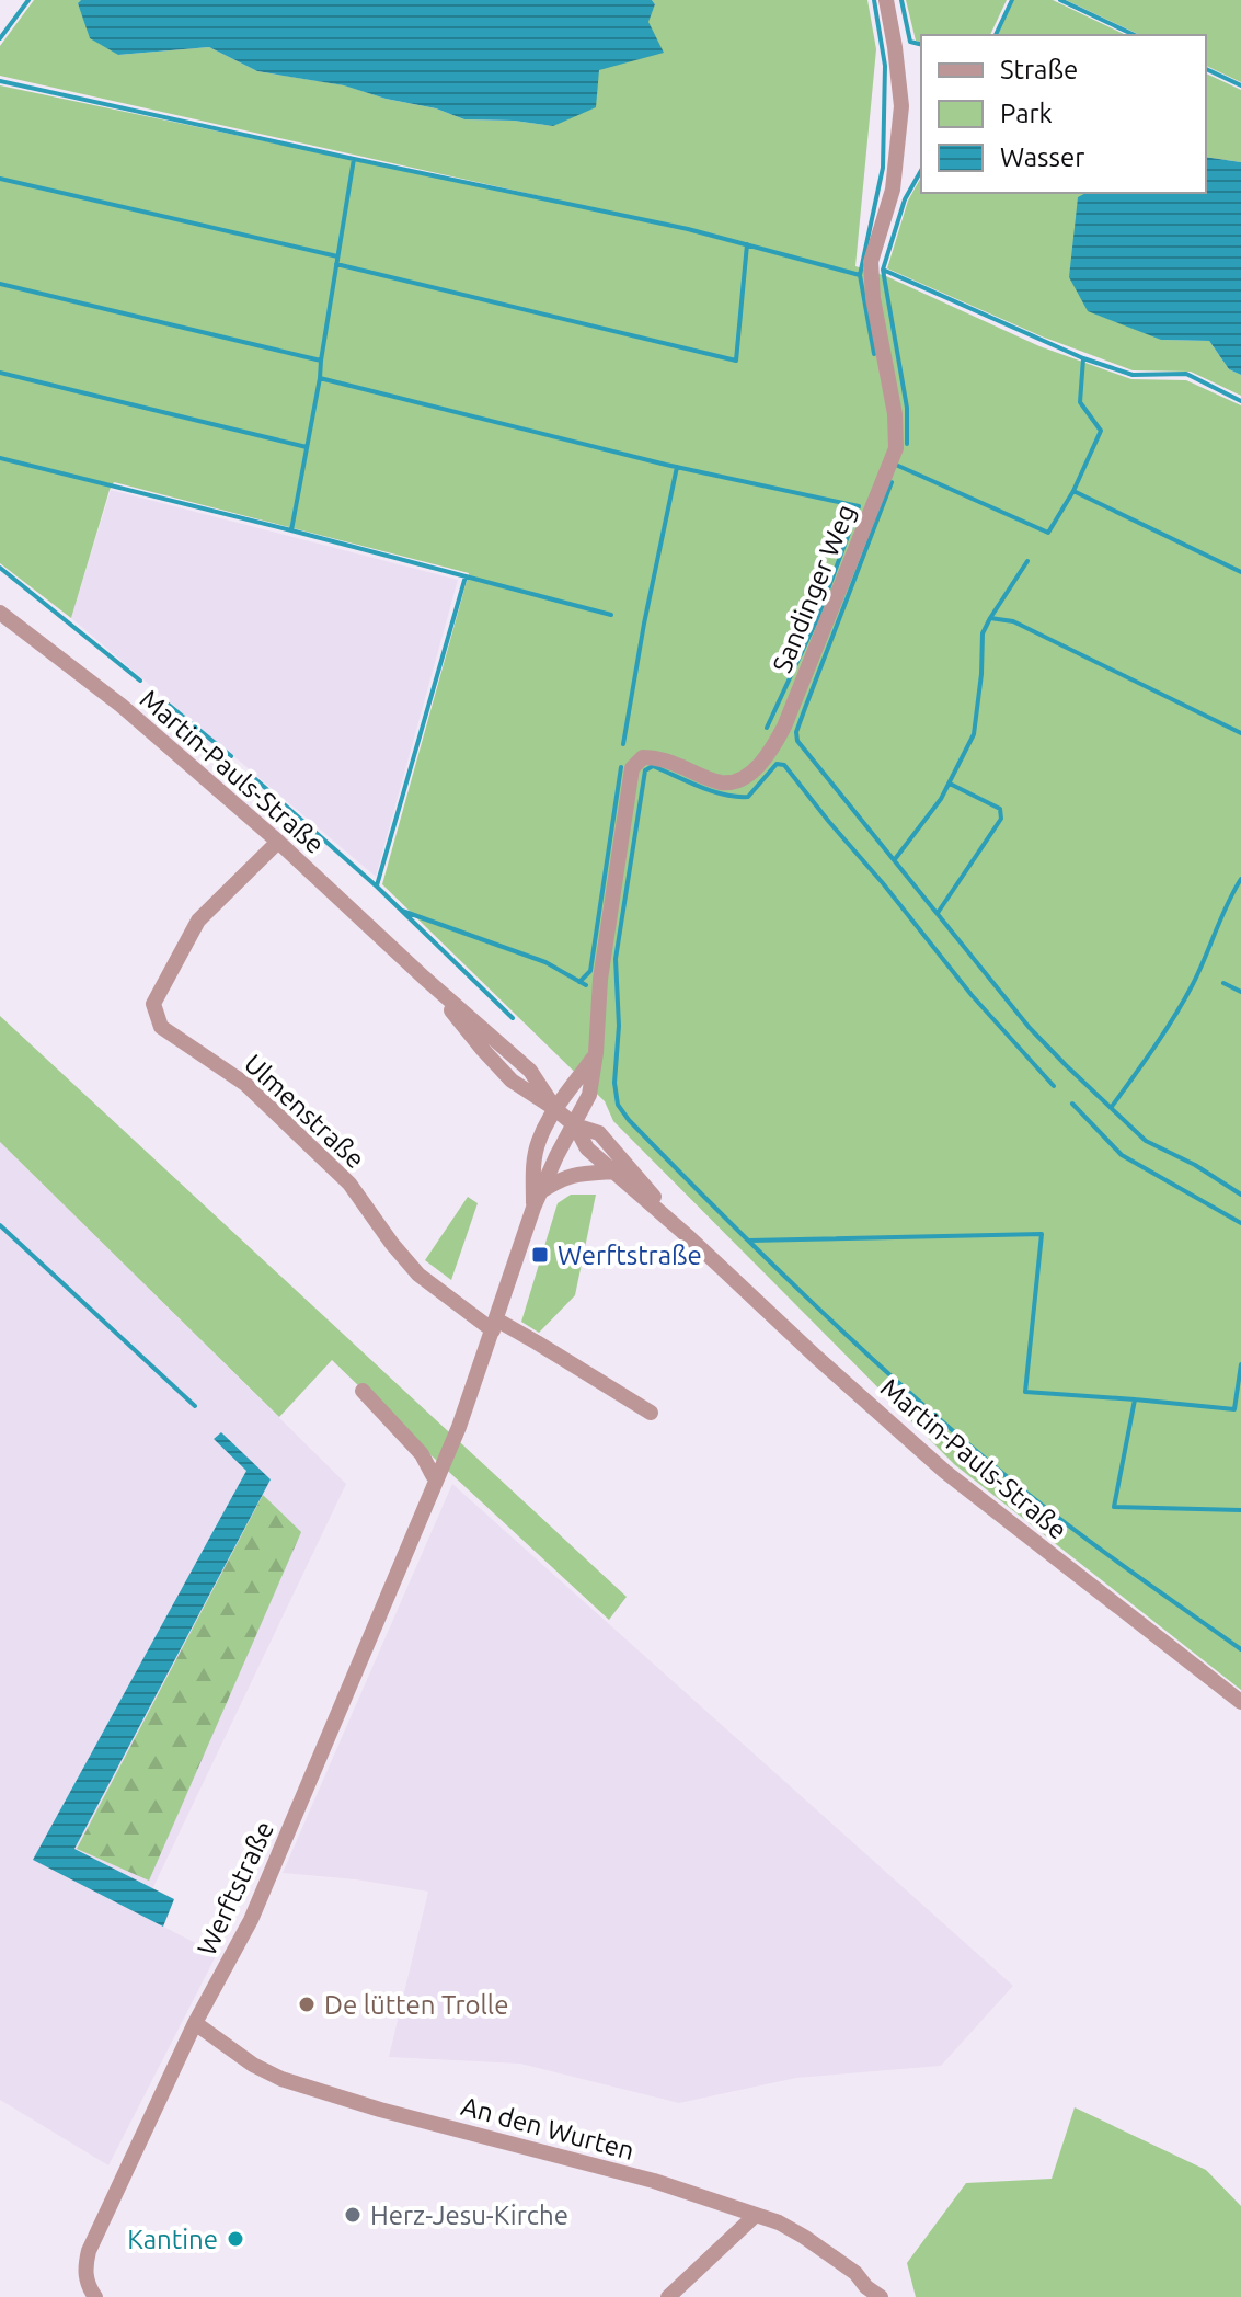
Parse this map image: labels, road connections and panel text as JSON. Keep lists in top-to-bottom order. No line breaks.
{"streets":{"street":["Sandinger Weg","Martin-Pauls-Straße","Ulmenstraße","Werftstraße","An den Wurten"]},"crossings":[["Sandinger Weg","Martin-Pauls-Straße"],["Sandinger Weg","Werftstraße"],["Martin-Pauls-Straße","Ulmenstraße"],["Martin-Pauls-Straße","Werftstraße"],["Ulmenstraße","Werftstraße"],["Werftstraße","An den Wurten"]],"places":{"transit":["Werftstraße"],"other":["De lütten Trolle","Herz-Jesu-Kirche","Kantine"]},"legend":["Straße","Park","Wasser"]}
